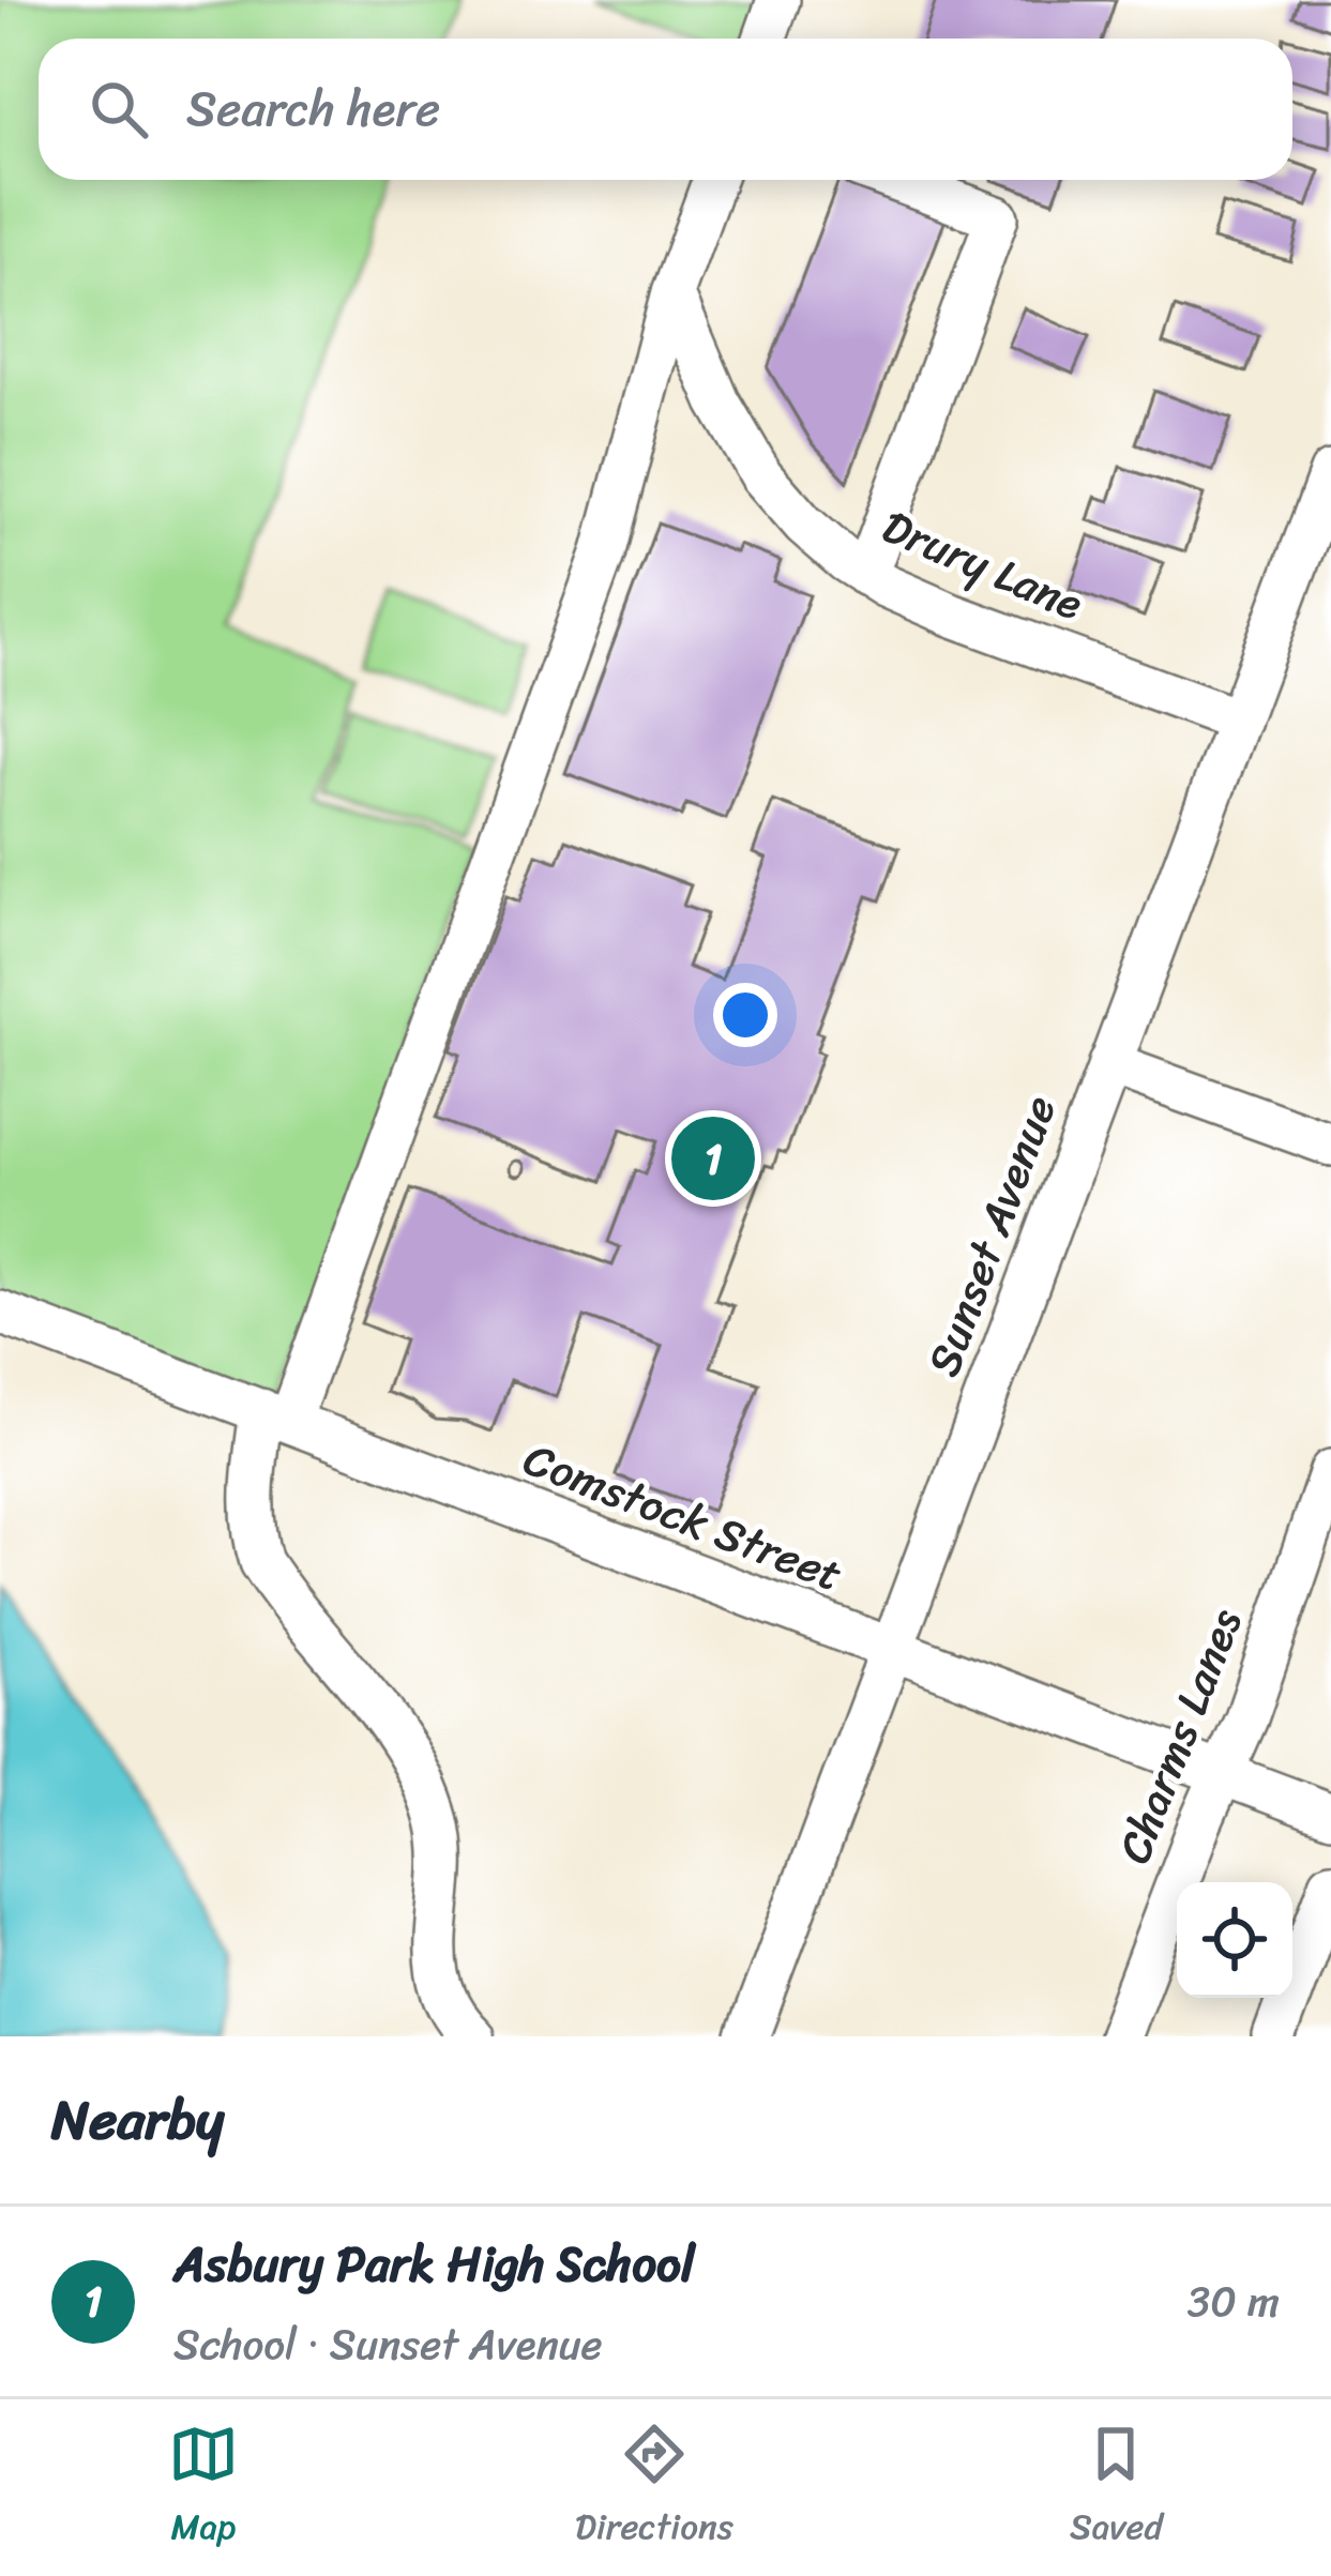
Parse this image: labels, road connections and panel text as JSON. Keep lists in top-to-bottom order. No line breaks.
{"streets":{"street":["Drury Lane","Sunset Avenue","Comstock Street","Charms Lanes"]},"crossings":[["Drury Lane","Sunset Avenue"],["Sunset Avenue","Comstock Street"],["Comstock Street","Charms Lanes"]],"page":{"search":"Search here","pins":"1","heading":"Nearby","list":[{"mark":"1","name":"Asbury Park High School","note":"School · Sunset Avenue","value":"30 m"}],"nav":["Map","Directions","Saved"]}}
